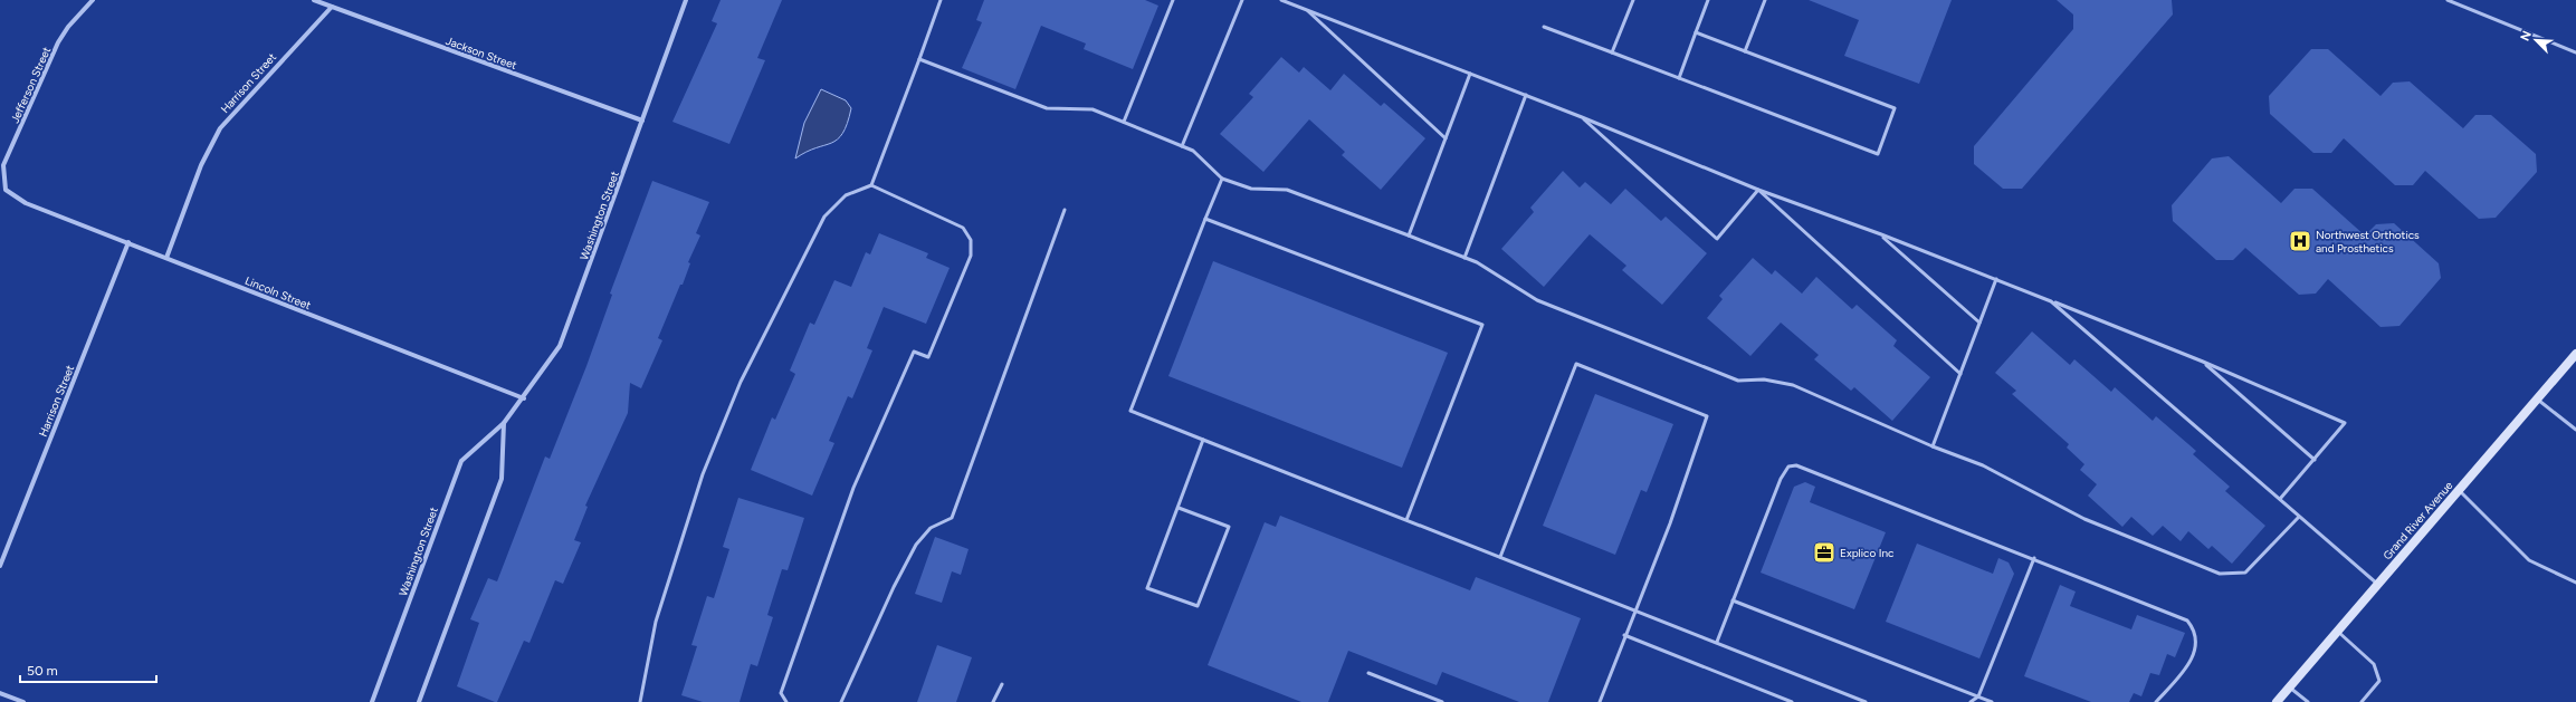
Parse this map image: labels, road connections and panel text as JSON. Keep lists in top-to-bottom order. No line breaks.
{"streets":{"main road":["Grand River Avenue"],"street":["Jackson Street","Harrison Street","Jefferson Street","Washington Street","Lincoln Street"]},"crossings":[["Jackson Street","Harrison Street"],["Jackson Street","Washington Street"],["Harrison Street","Lincoln Street"],["Jefferson Street","Lincoln Street"],["Washington Street","Lincoln Street"]],"places":{"hospital":["Northwest Orthotics and Prosthetics"],"office":["Explico Inc"]},"scale_bar":"50 m","north":"top left"}
